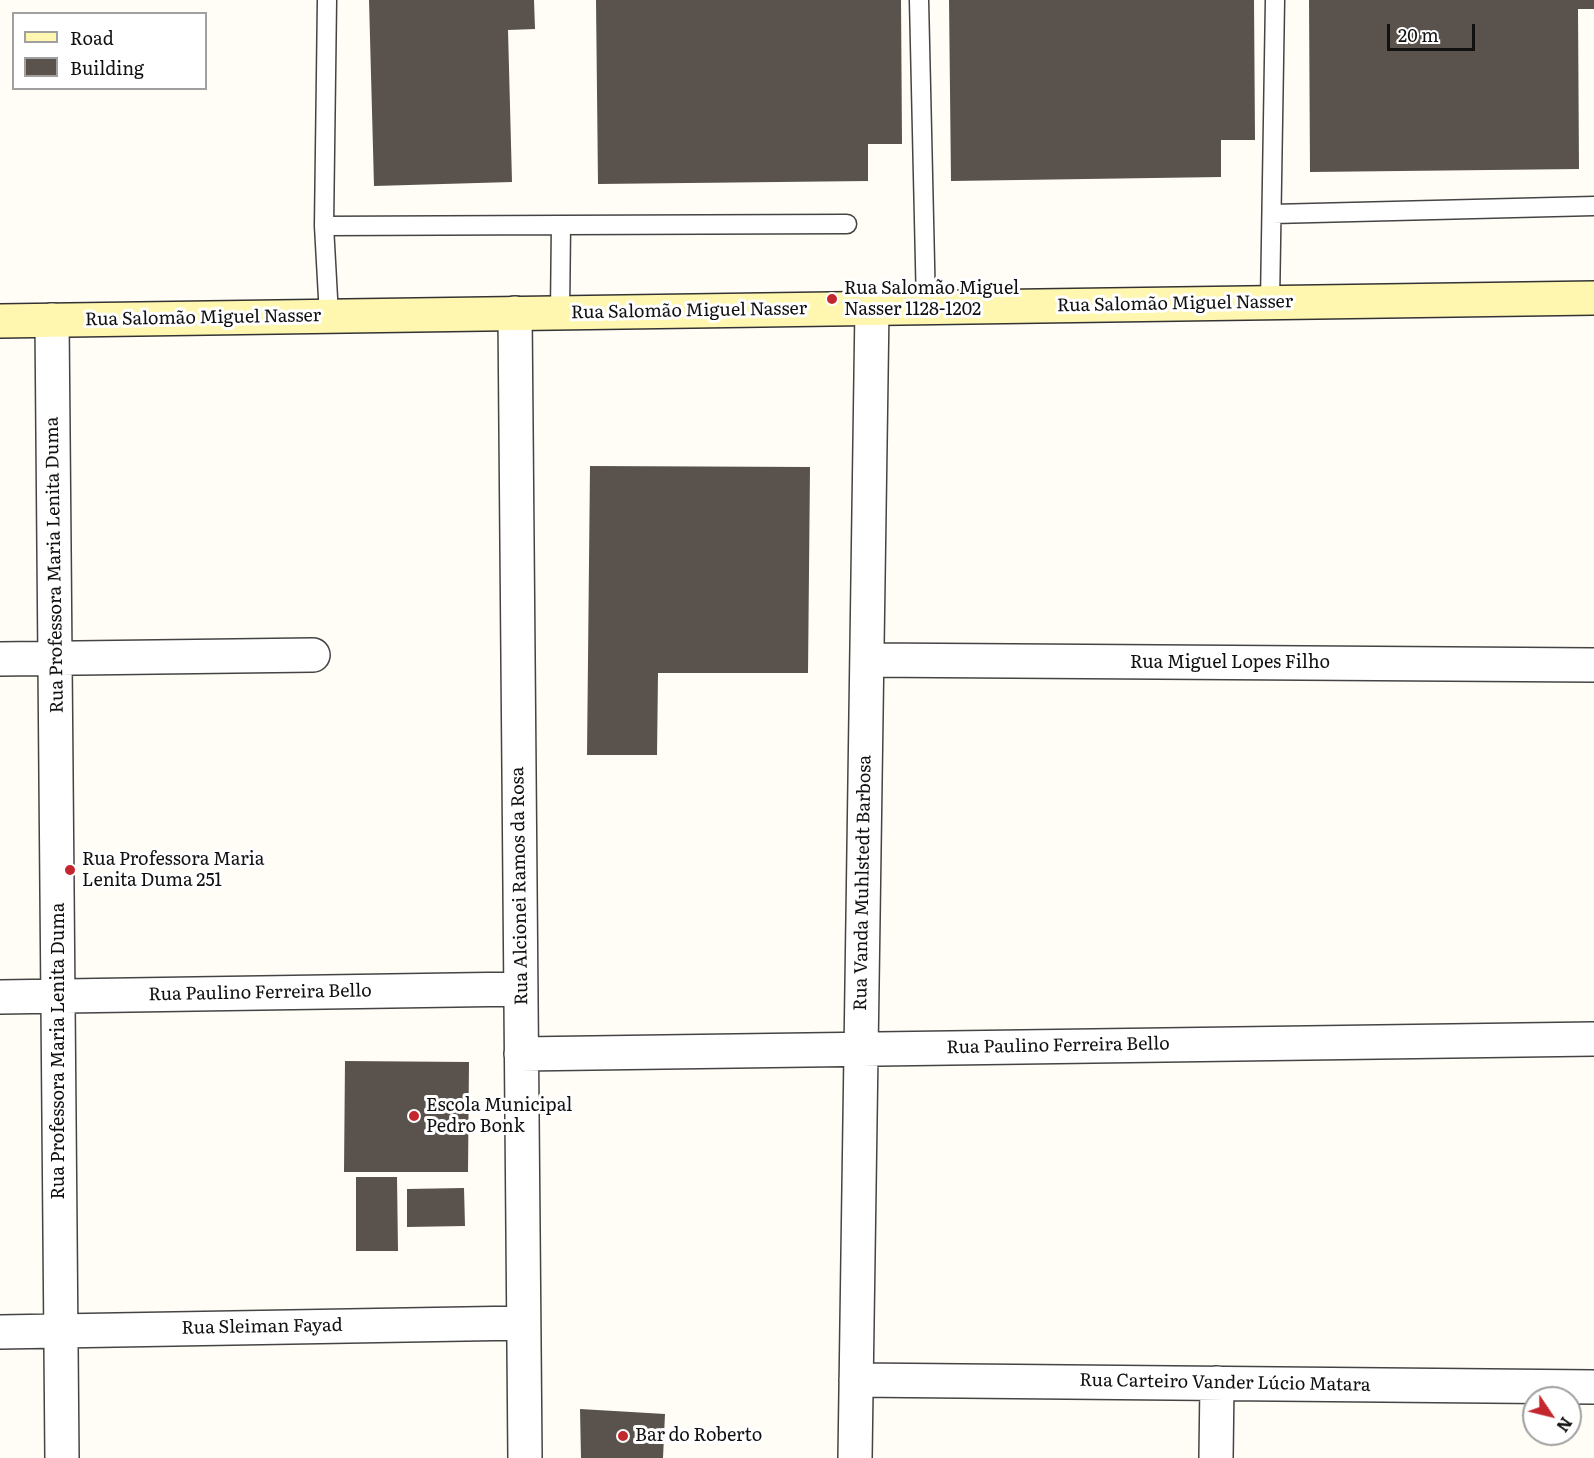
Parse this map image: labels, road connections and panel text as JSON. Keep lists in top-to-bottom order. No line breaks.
{"streets":{"street":["Rua Salomão Miguel Nasser","Rua Professora Maria Lenita Duma","Rua Miguel Lopes Filho","Rua Vanda Muhlstedt Barbosa","Rua Alcionei Ramos da Rosa","Rua Paulino Ferreira Bello","Rua Sleiman Fayad","Rua Carteiro Vander Lúcio Matara"]},"crossings":[["Rua Salomão Miguel Nasser","Rua Professora Maria Lenita Duma"],["Rua Salomão Miguel Nasser","Rua Vanda Muhlstedt Barbosa"],["Rua Salomão Miguel Nasser","Rua Alcionei Ramos da Rosa"],["Rua Professora Maria Lenita Duma","Rua Paulino Ferreira Bello"],["Rua Professora Maria Lenita Duma","Rua Sleiman Fayad"],["Rua Miguel Lopes Filho","Rua Vanda Muhlstedt Barbosa"],["Rua Vanda Muhlstedt Barbosa","Rua Paulino Ferreira Bello"],["Rua Vanda Muhlstedt Barbosa","Rua Carteiro Vander Lúcio Matara"],["Rua Alcionei Ramos da Rosa","Rua Paulino Ferreira Bello"],["Rua Alcionei Ramos da Rosa","Rua Sleiman Fayad"]],"places":["Rua Salomão Miguel Nasser 1128-1202","Rua Professora Maria Lenita Duma 251","Escola Municipal Pedro Bonk","Bar do Roberto"],"legend":["Road","Building"],"scale_bar":"20 m","north":"bottom right"}
